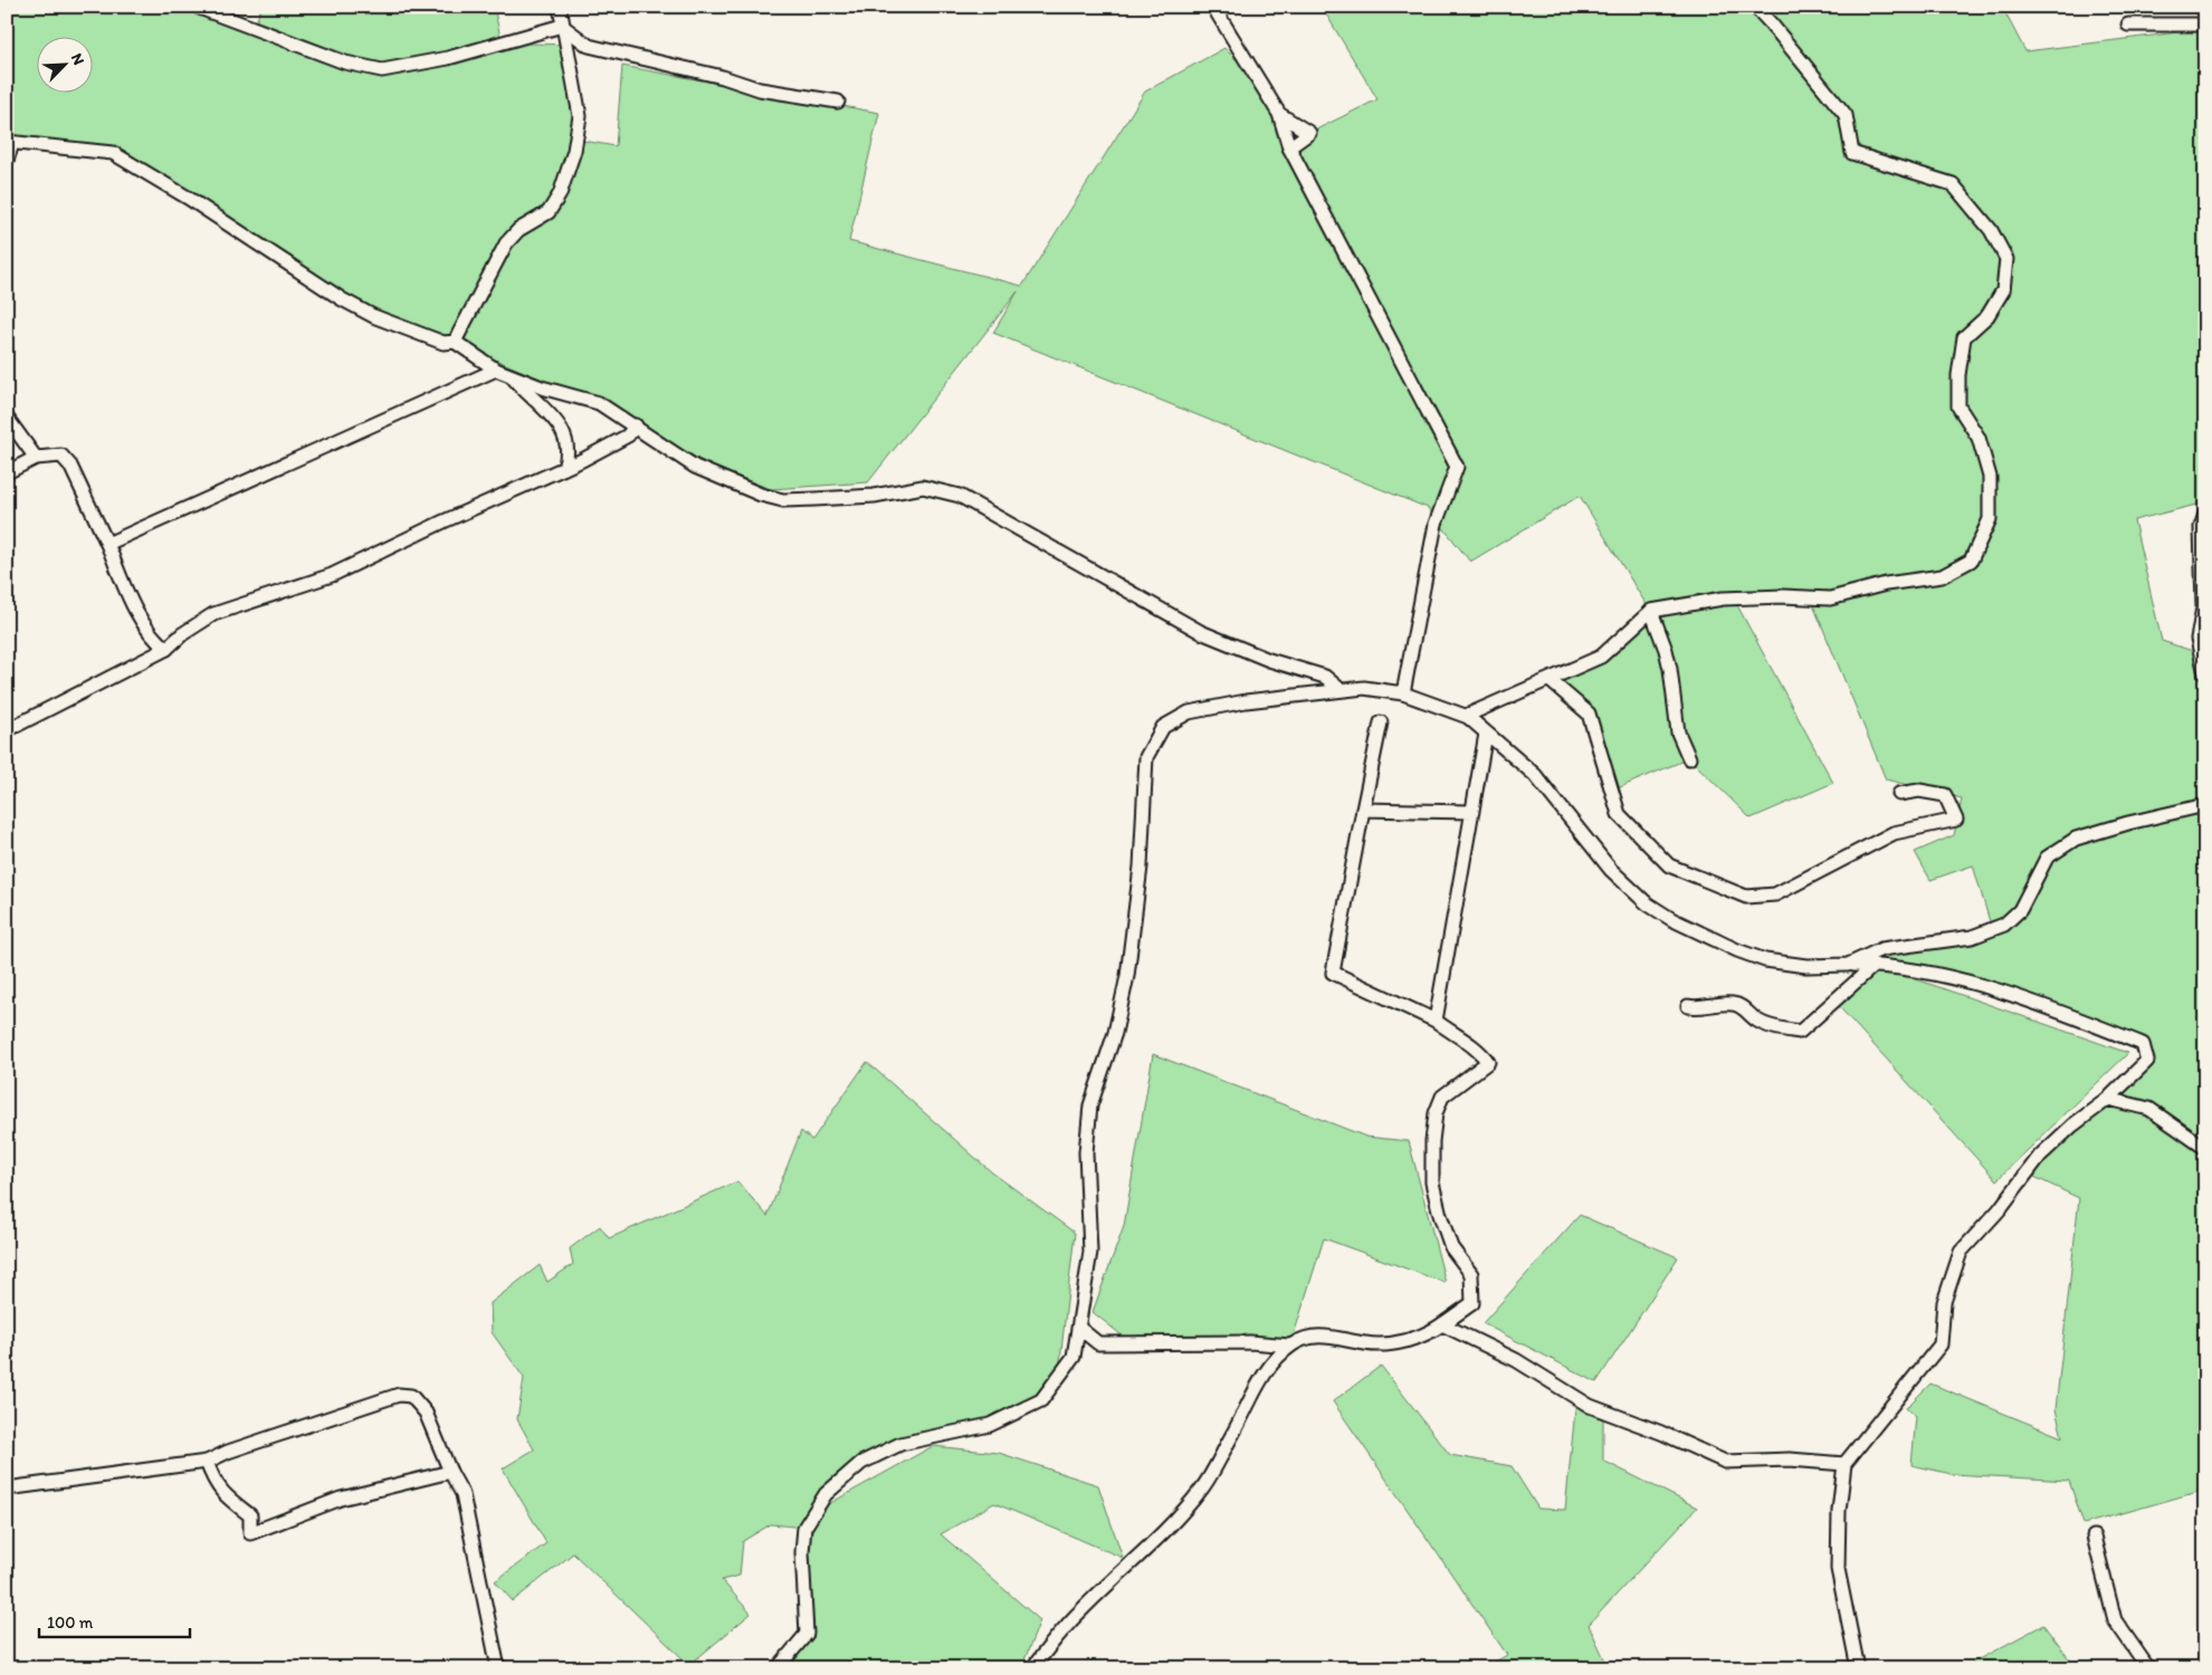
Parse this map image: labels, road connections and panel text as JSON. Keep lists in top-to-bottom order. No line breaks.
{"scale_bar":"100 m","north":"top right"}
